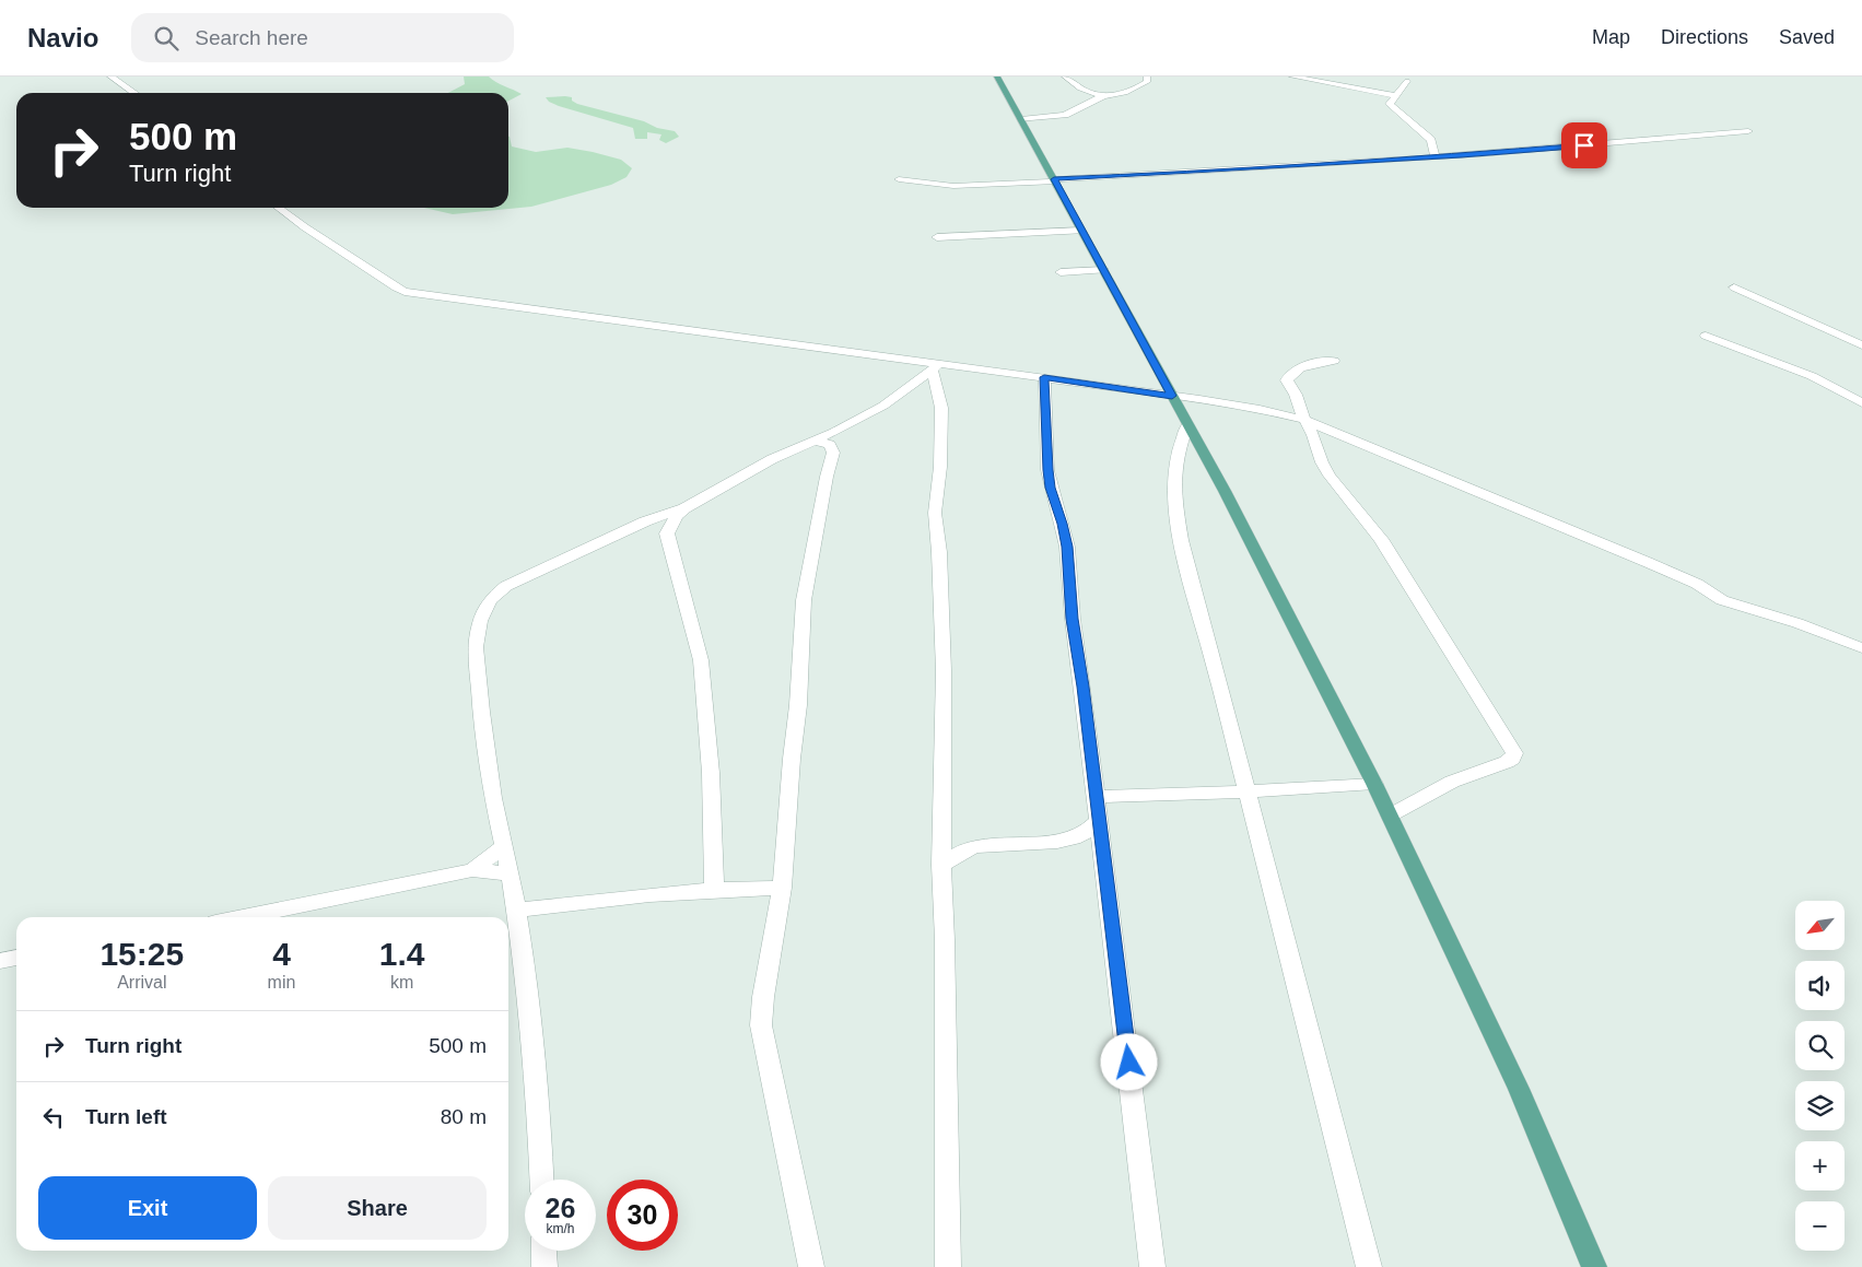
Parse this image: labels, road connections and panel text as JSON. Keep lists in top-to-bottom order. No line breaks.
{"north":"bottom left","page":{"header":"Navio","search":"Search here","nav":["Map","Directions","Saved"],"turn":["500 m","Turn right"],"map_buttons":["+","−"],"eta":["15:25","Arrival","4","min","1.4","km"],"list":[{"name":"Turn right","value":"500 m"},{"name":"Turn left","value":"80 m"}],"buttons":["Exit","Share"],"speed":"26 km/h","limit":"30"}}
